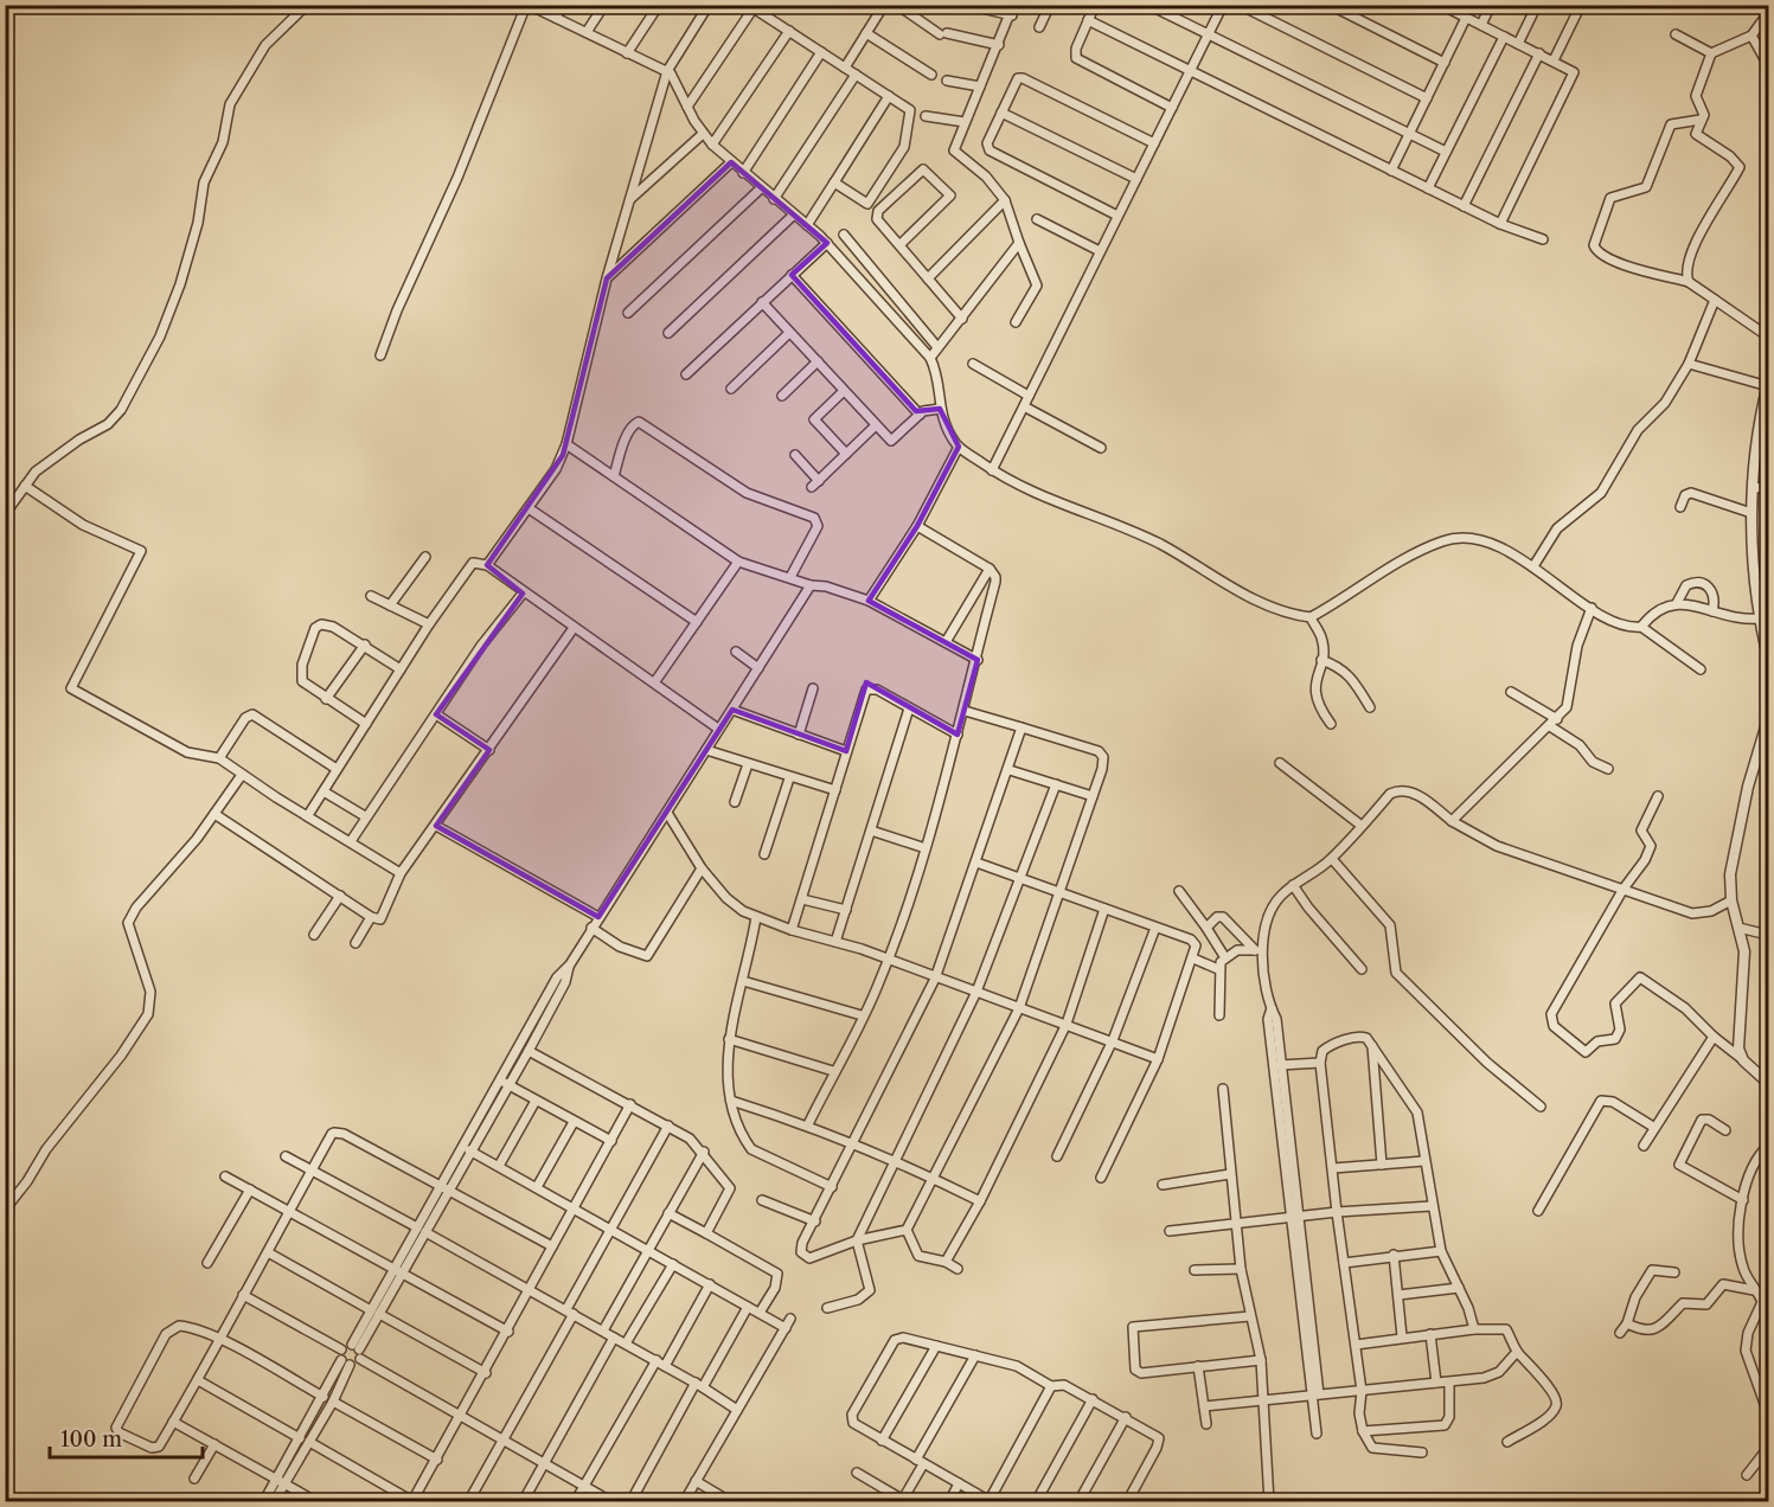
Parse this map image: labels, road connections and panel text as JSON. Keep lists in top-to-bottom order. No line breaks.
{"scale_bar":"100 m"}
